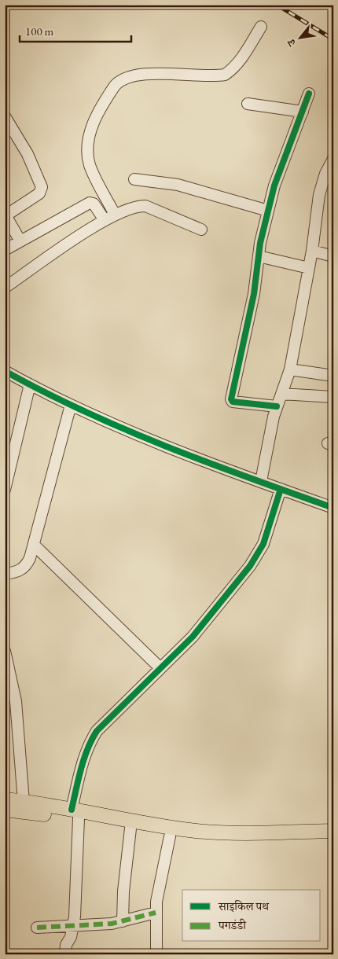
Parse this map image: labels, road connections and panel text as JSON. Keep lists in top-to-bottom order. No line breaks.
{"legend":["साइकिल पथ","पगडंडी"],"scale_bar":"100 m","north":"bottom left"}
